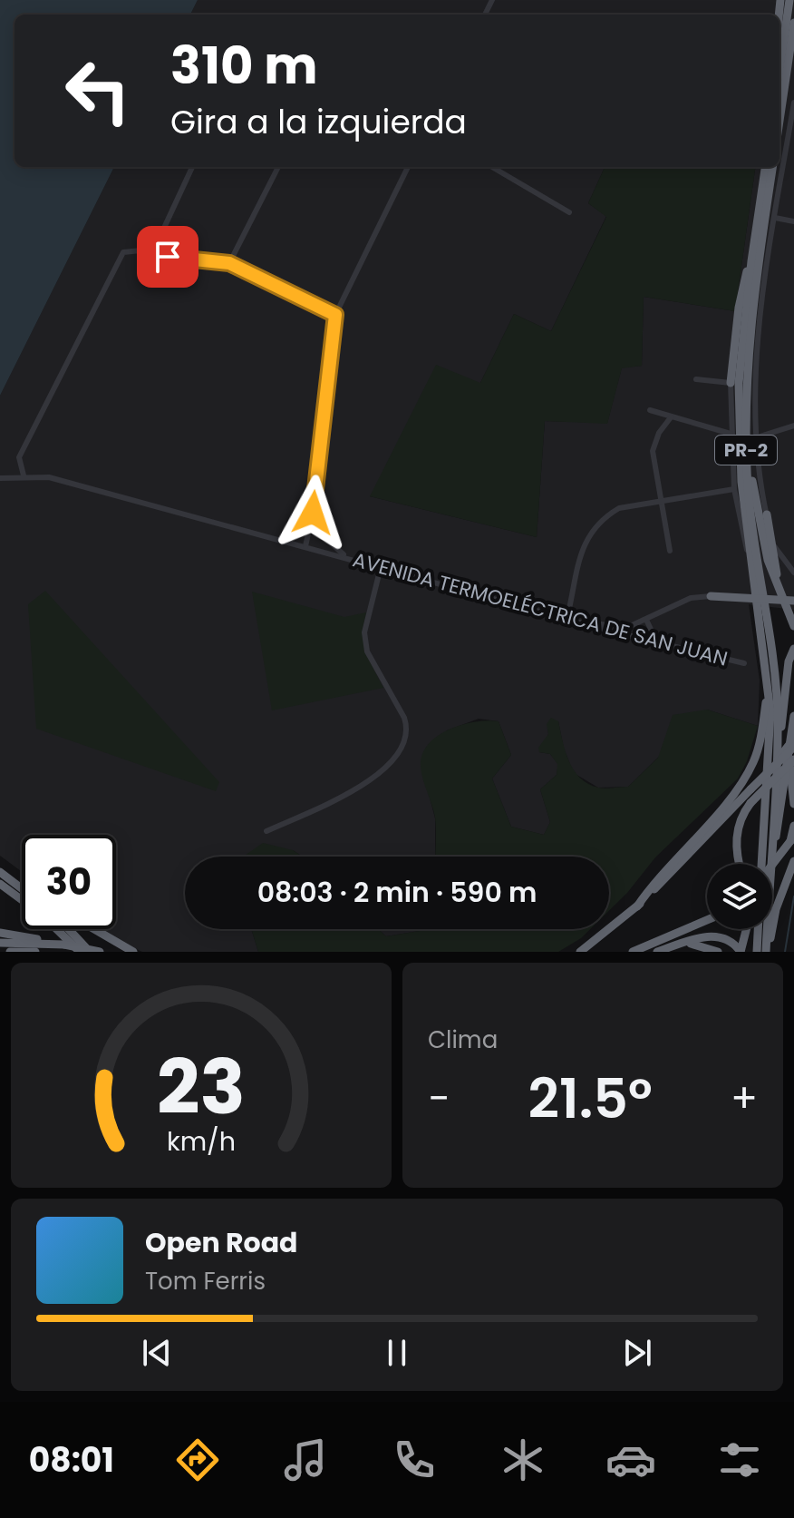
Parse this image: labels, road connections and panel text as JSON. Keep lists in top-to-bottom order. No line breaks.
{"streets":{"highway":["PR-2"],"street":["AVENIDA TERMOELÉCTRICA DE SAN JUAN"]},"page":{"turn":["310 m","Gira a la izquierda"],"limit":"30","trip":"08:03 · 2 min · 590 m","tile":"Clima","heat":["−","21.5°","+"],"song":["Open Road","Tom Ferris"],"tabs":"08:01","gauge":["23","km/h"]}}
